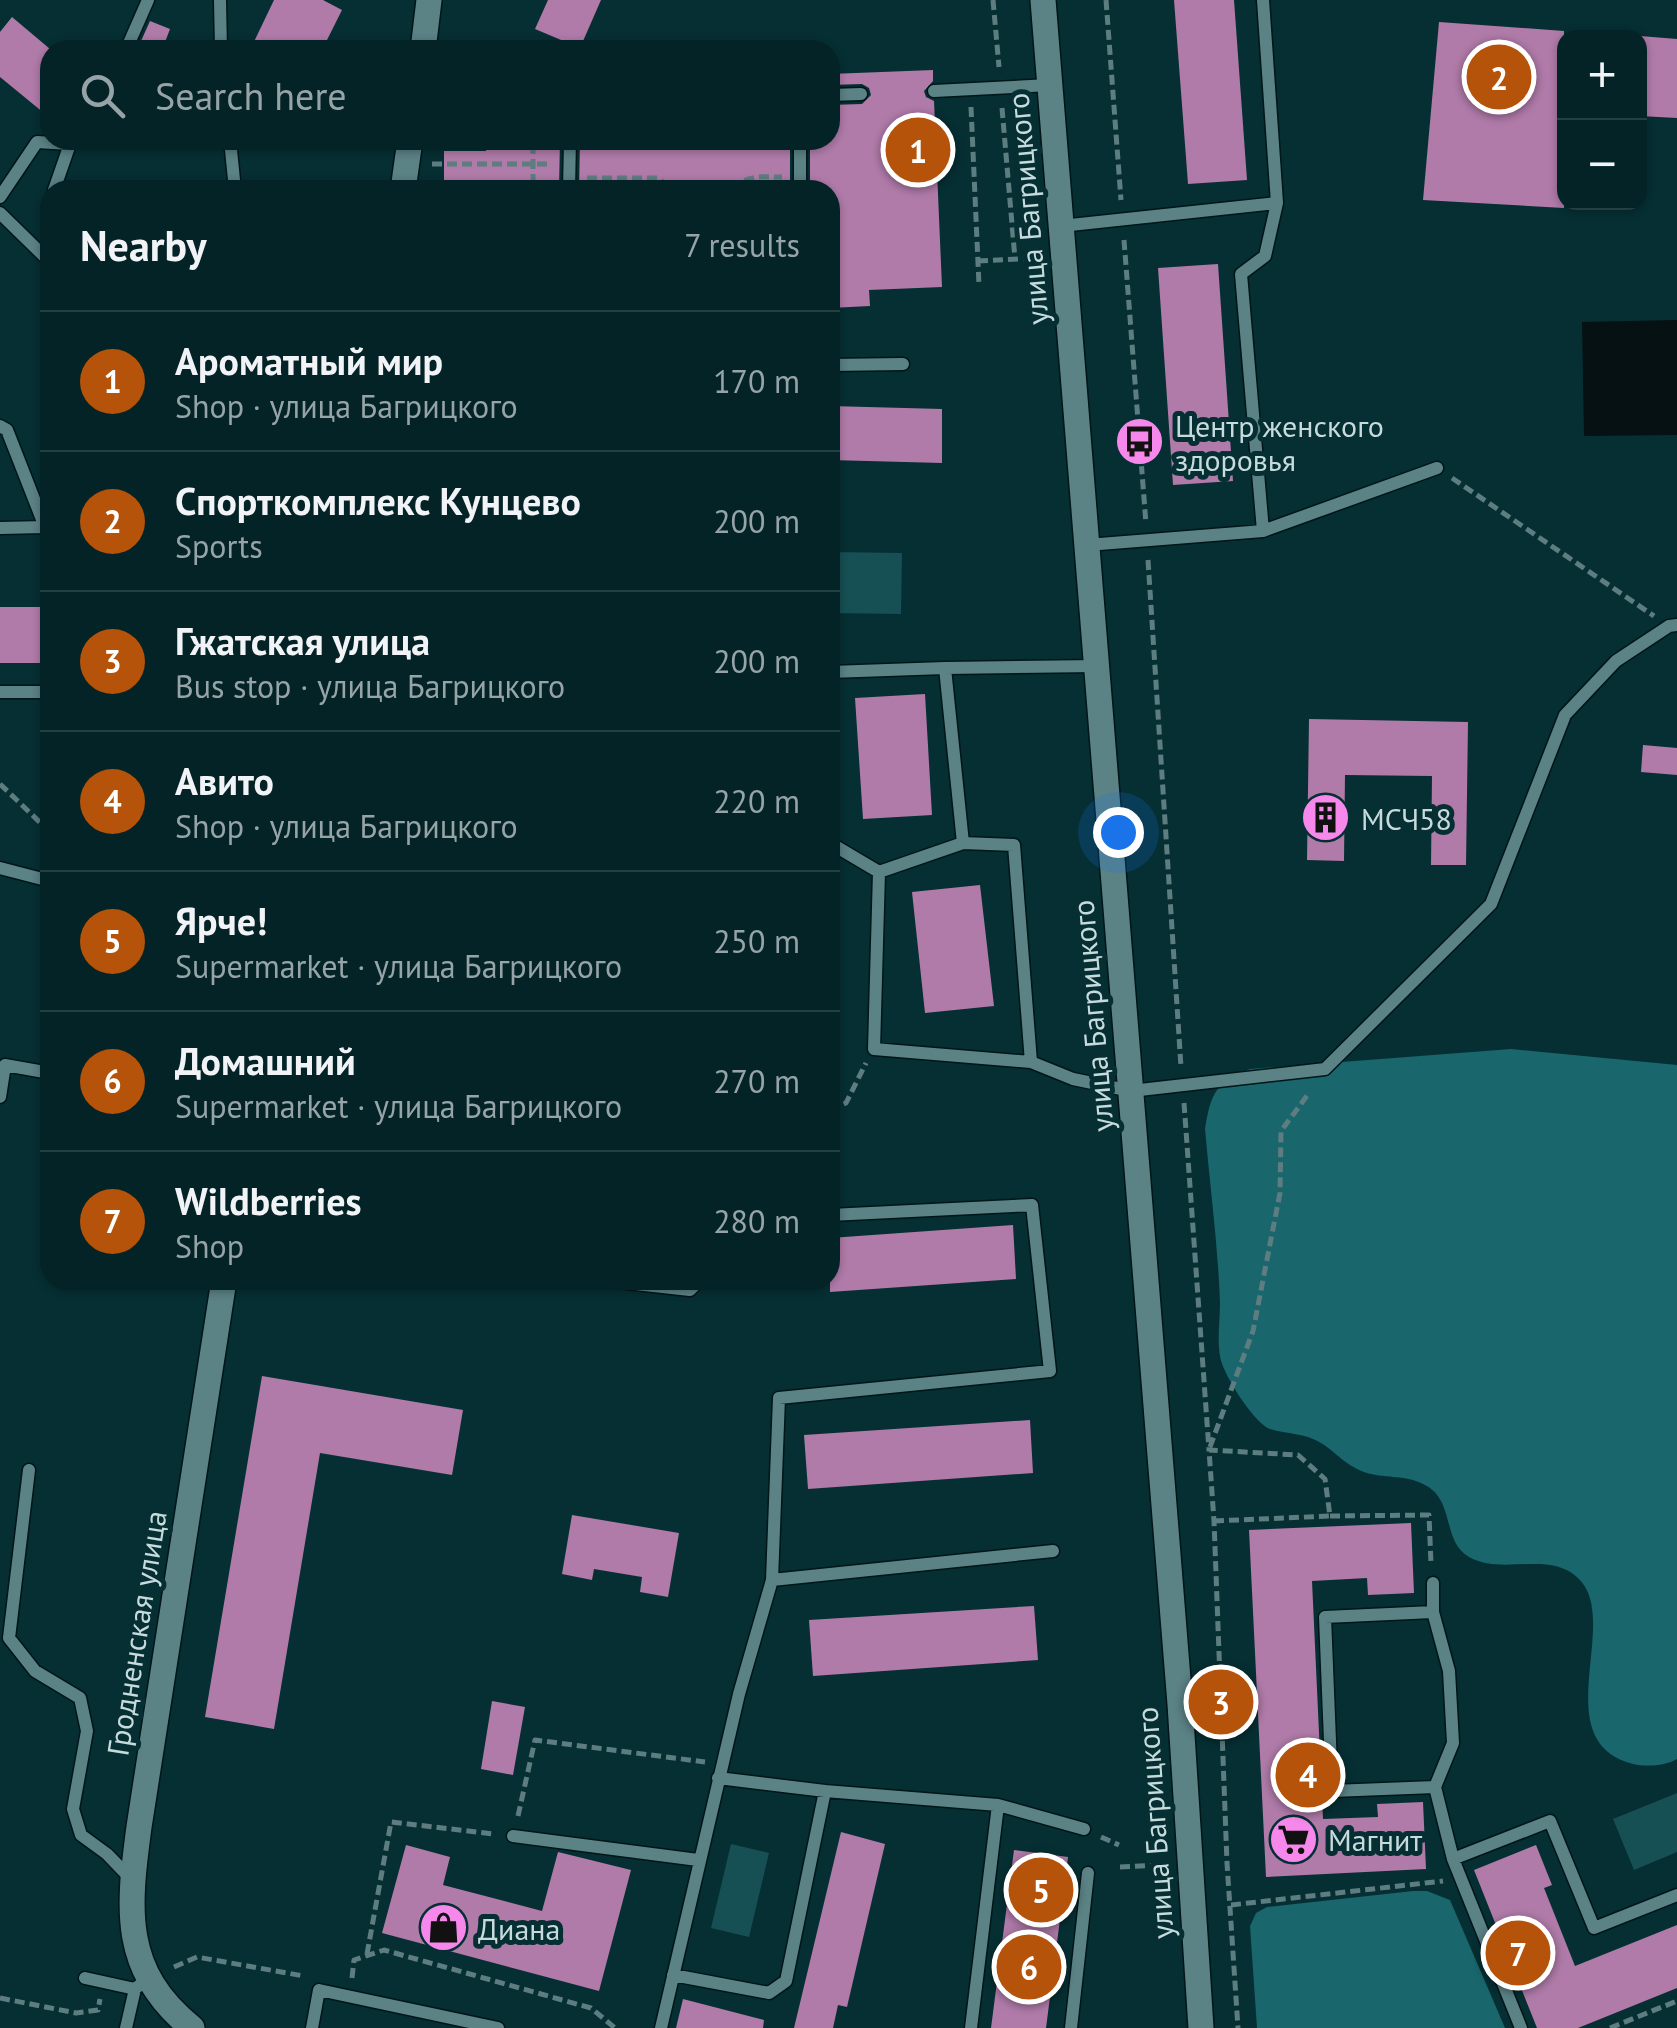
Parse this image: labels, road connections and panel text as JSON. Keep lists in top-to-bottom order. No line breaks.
{"streets":{"street":["улица Багрицкого","Гродненская улица"]},"places":{"bus stop":["Центр женского здоровья"],"building":["МСЧ58"],"supermarket":["Магнит"],"shop":["Диана"]},"page":{"map_buttons":["+","−"],"pins":["2","1","3","4","5","7","6"],"search":"Search here","heading":["Nearby","7 results"],"list":[{"mark":"1","name":"Ароматный мир","note":"Shop · улица Багрицкого","value":"170 m"},{"mark":"2","name":"Спорткомплекс Кунцево","note":"Sports","value":"200 m"},{"mark":"3","name":"Гжатская улица","note":"Bus stop · улица Багрицкого","value":"200 m"},{"mark":"4","name":"Авито","note":"Shop · улица Багрицкого","value":"220 m"},{"mark":"5","name":"Ярче!","note":"Supermarket · улица Багрицкого","value":"250 m"},{"mark":"6","name":"Домашний","note":"Supermarket · улица Багрицкого","value":"270 m"},{"mark":"7","name":"Wildberries","note":"Shop","value":"280 m"}]}}
